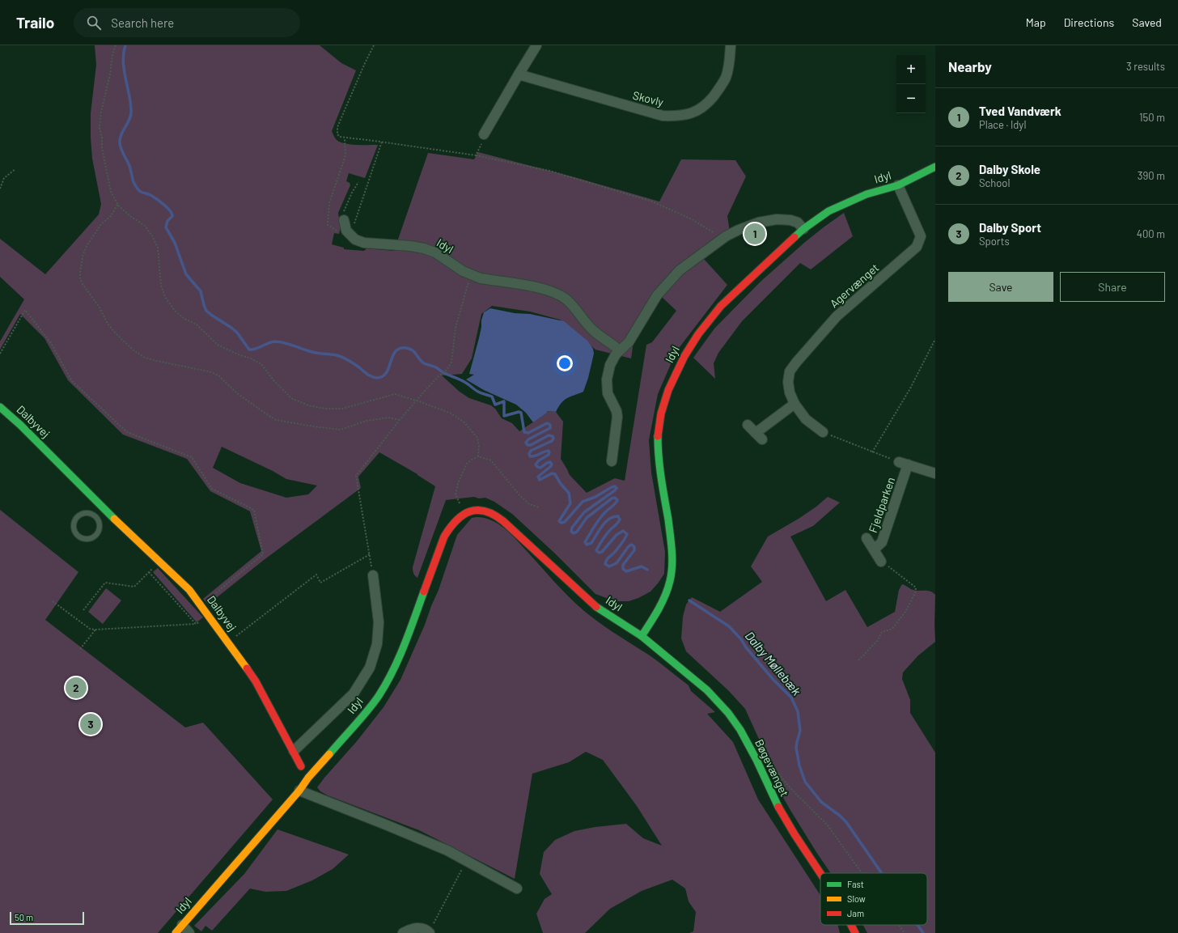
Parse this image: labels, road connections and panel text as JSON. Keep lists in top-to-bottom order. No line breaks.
{"streets":{"street":["Skovly","Idyl","Agervænget","Dalbyvej","Fjeldparken","Bøgevænget"]},"crossings":[["Idyl","Agervænget"],["Idyl","Bøgevænget"]],"water":["Dalby Møllebæk"],"legend":["Fast","Slow","Jam"],"scale_bar":"50 m","page":{"header":"Trailo","search":"Search here","nav":["Map","Directions","Saved"],"heading":["Nearby","3 results"],"map_buttons":["+","−"],"list":[{"mark":"1","name":"Tved Vandværk","note":"Place · Idyl","value":"150 m"},{"mark":"2","name":"Dalby Skole","note":"School","value":"390 m"},{"mark":"3","name":"Dalby Sport","note":"Sports","value":"400 m"}],"pins":["1","2","3"],"buttons":["Save","Share"],"scale":"50 m"}}
